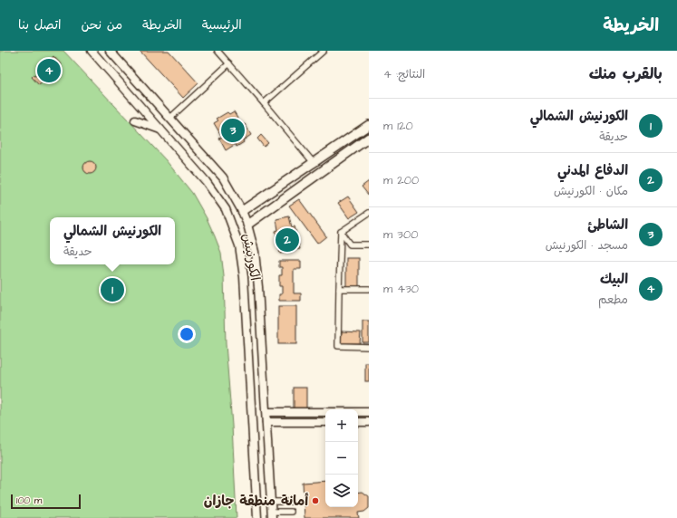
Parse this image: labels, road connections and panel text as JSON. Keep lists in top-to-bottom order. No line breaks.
{"streets":{"main road":["الكورنيش"]},"places":["أمانة منطقة جازان"],"scale_bar":"100 m","page":{"header":"الخريطة","nav":["الرئيسية","الخريطة","من نحن","اتصل بنا"],"heading":["بالقرب منك","النتائج: 4"],"pins":["4","3","2","1"],"list":[{"mark":"1","name":"الكورنيش الشمالي","note":"حديقة","value":"120 m"},{"mark":"2","name":"الدفاع المدني","note":"مكان · الكورنيش","value":"200 m"},{"mark":"3","name":"الشاطئ","note":"مسجد · الكورنيش","value":"300 m"},{"mark":"4","name":"البيك","note":"مطعم","value":"430 m"}],"popup":["الكورنيش الشمالي","حديقة"],"map_buttons":["+","−"],"scale":"100 m"}}
